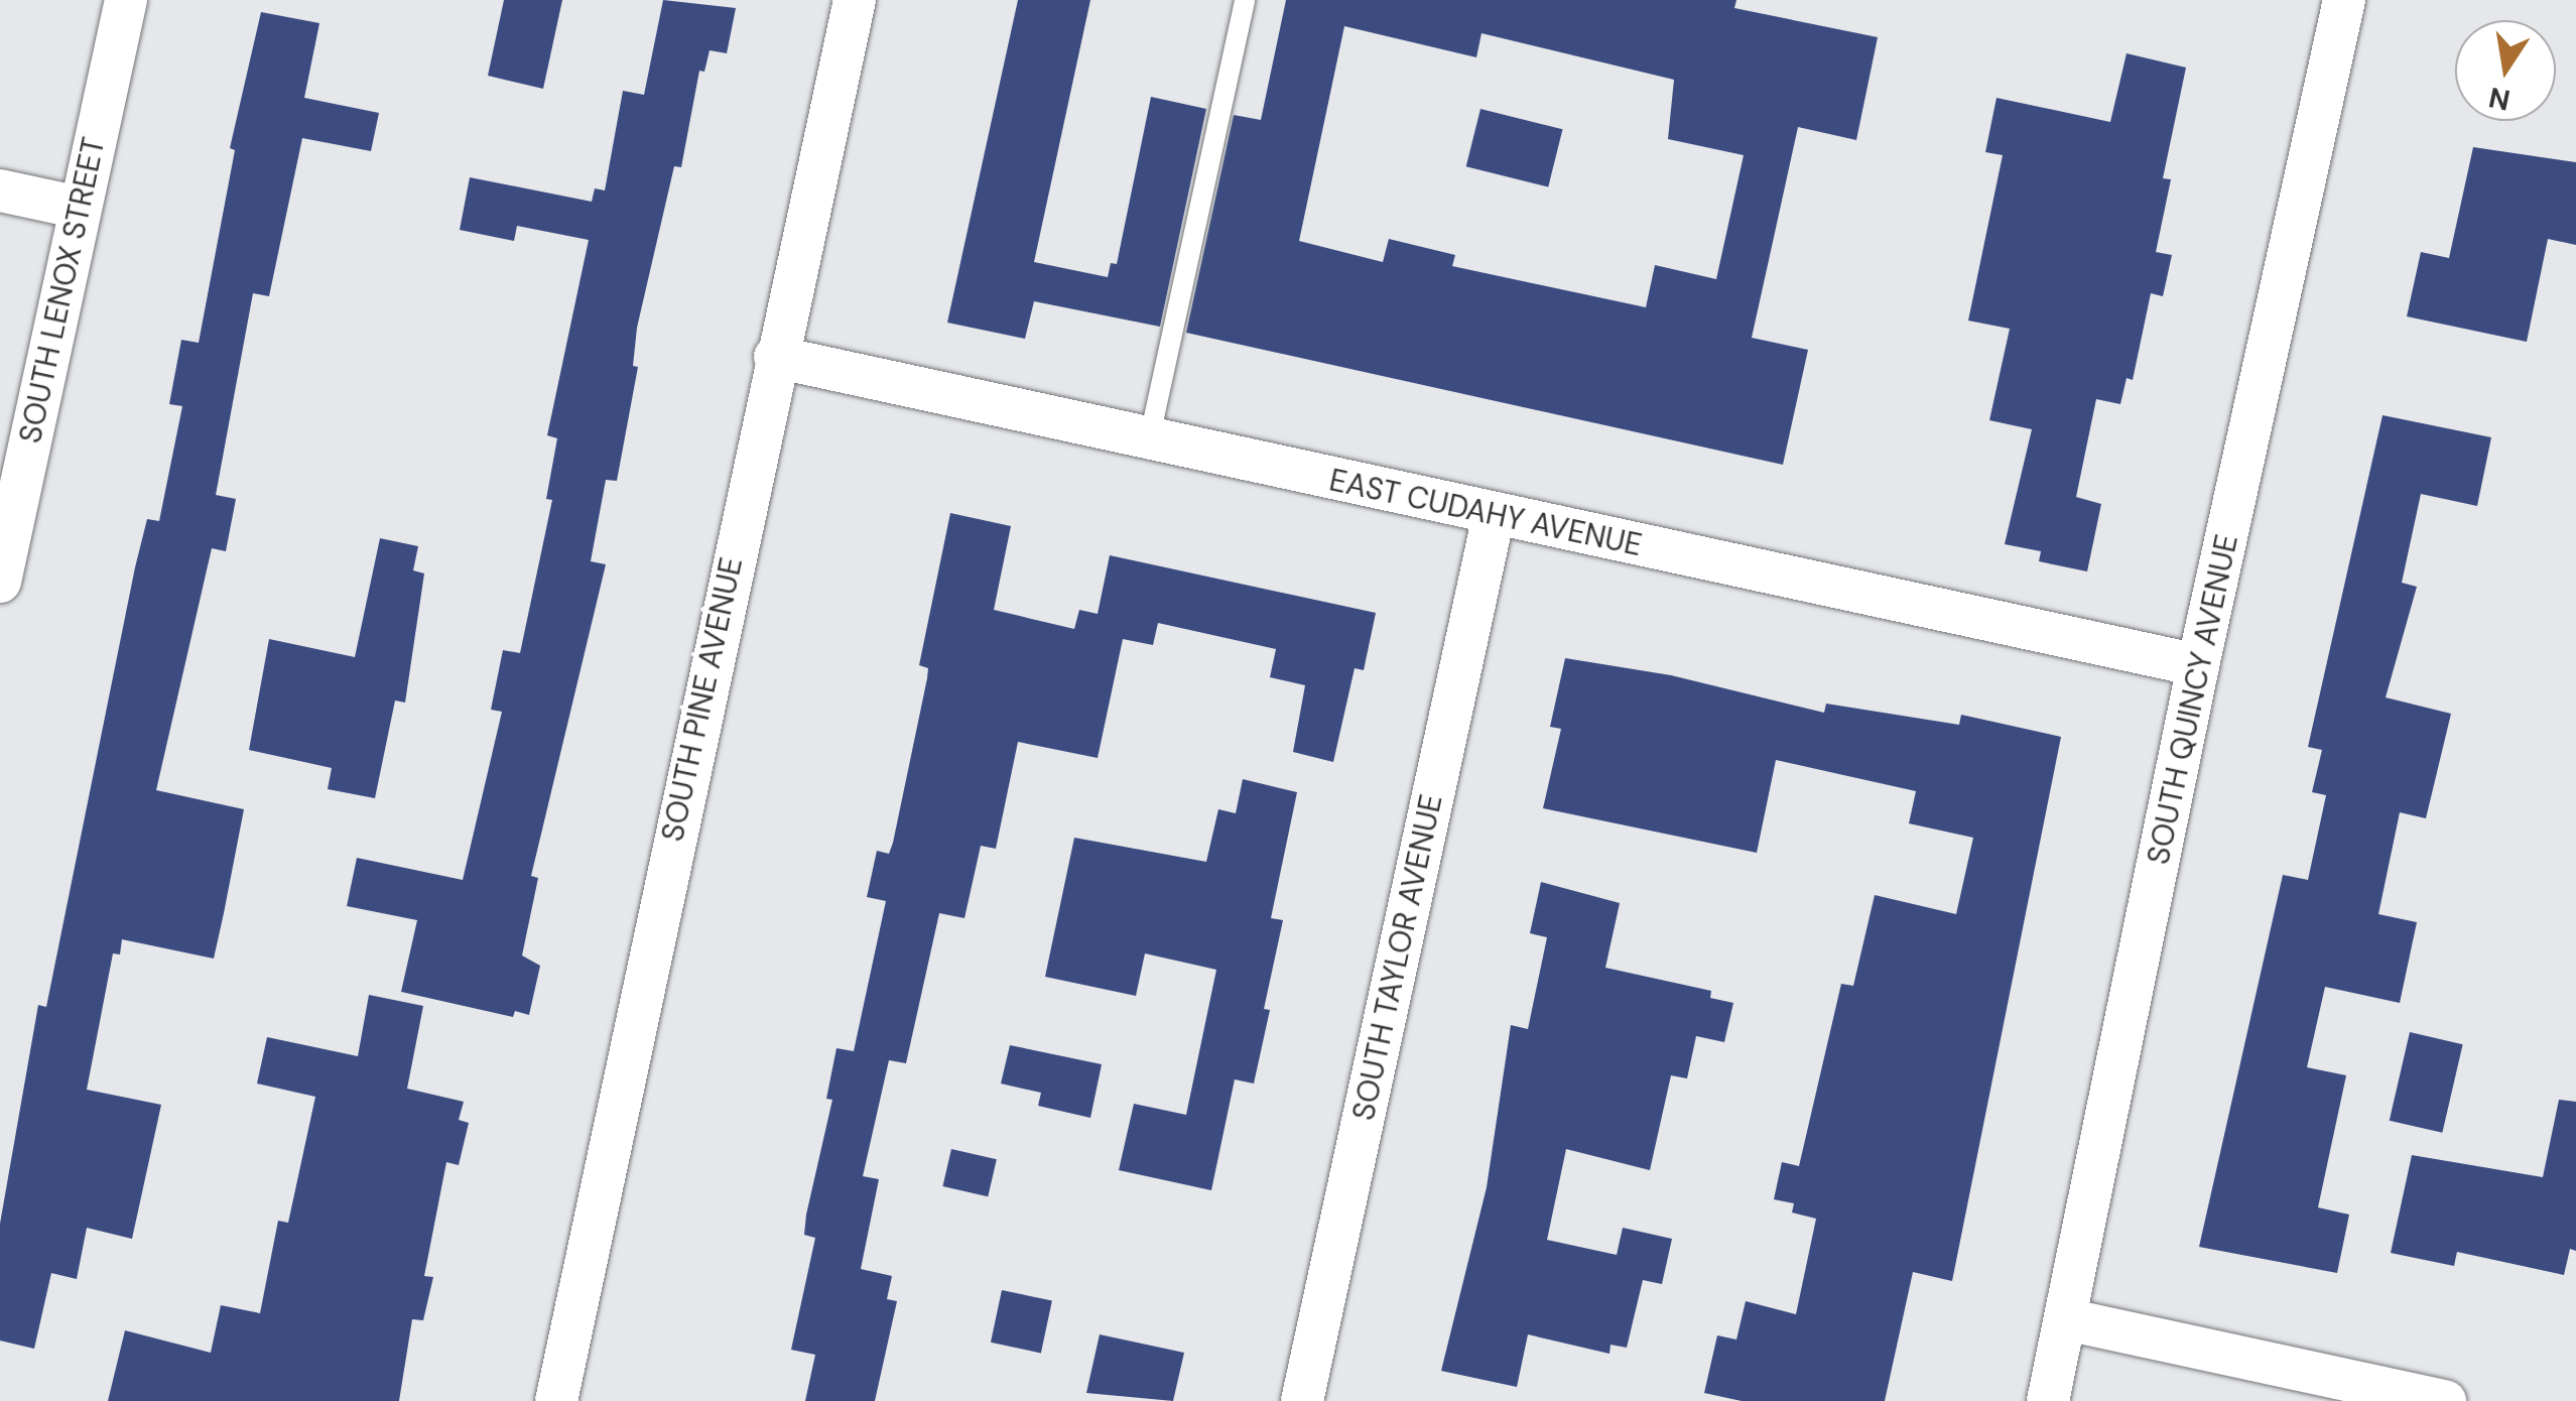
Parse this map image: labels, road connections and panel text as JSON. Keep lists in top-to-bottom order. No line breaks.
{"streets":{"street":["SOUTH LENOX STREET","EAST CUDAHY AVENUE","SOUTH PINE AVENUE","SOUTH QUINCY AVENUE","SOUTH TAYLOR AVENUE"]},"crossings":[["EAST CUDAHY AVENUE","SOUTH PINE AVENUE"],["EAST CUDAHY AVENUE","SOUTH QUINCY AVENUE"],["EAST CUDAHY AVENUE","SOUTH TAYLOR AVENUE"]],"north":"bottom"}
